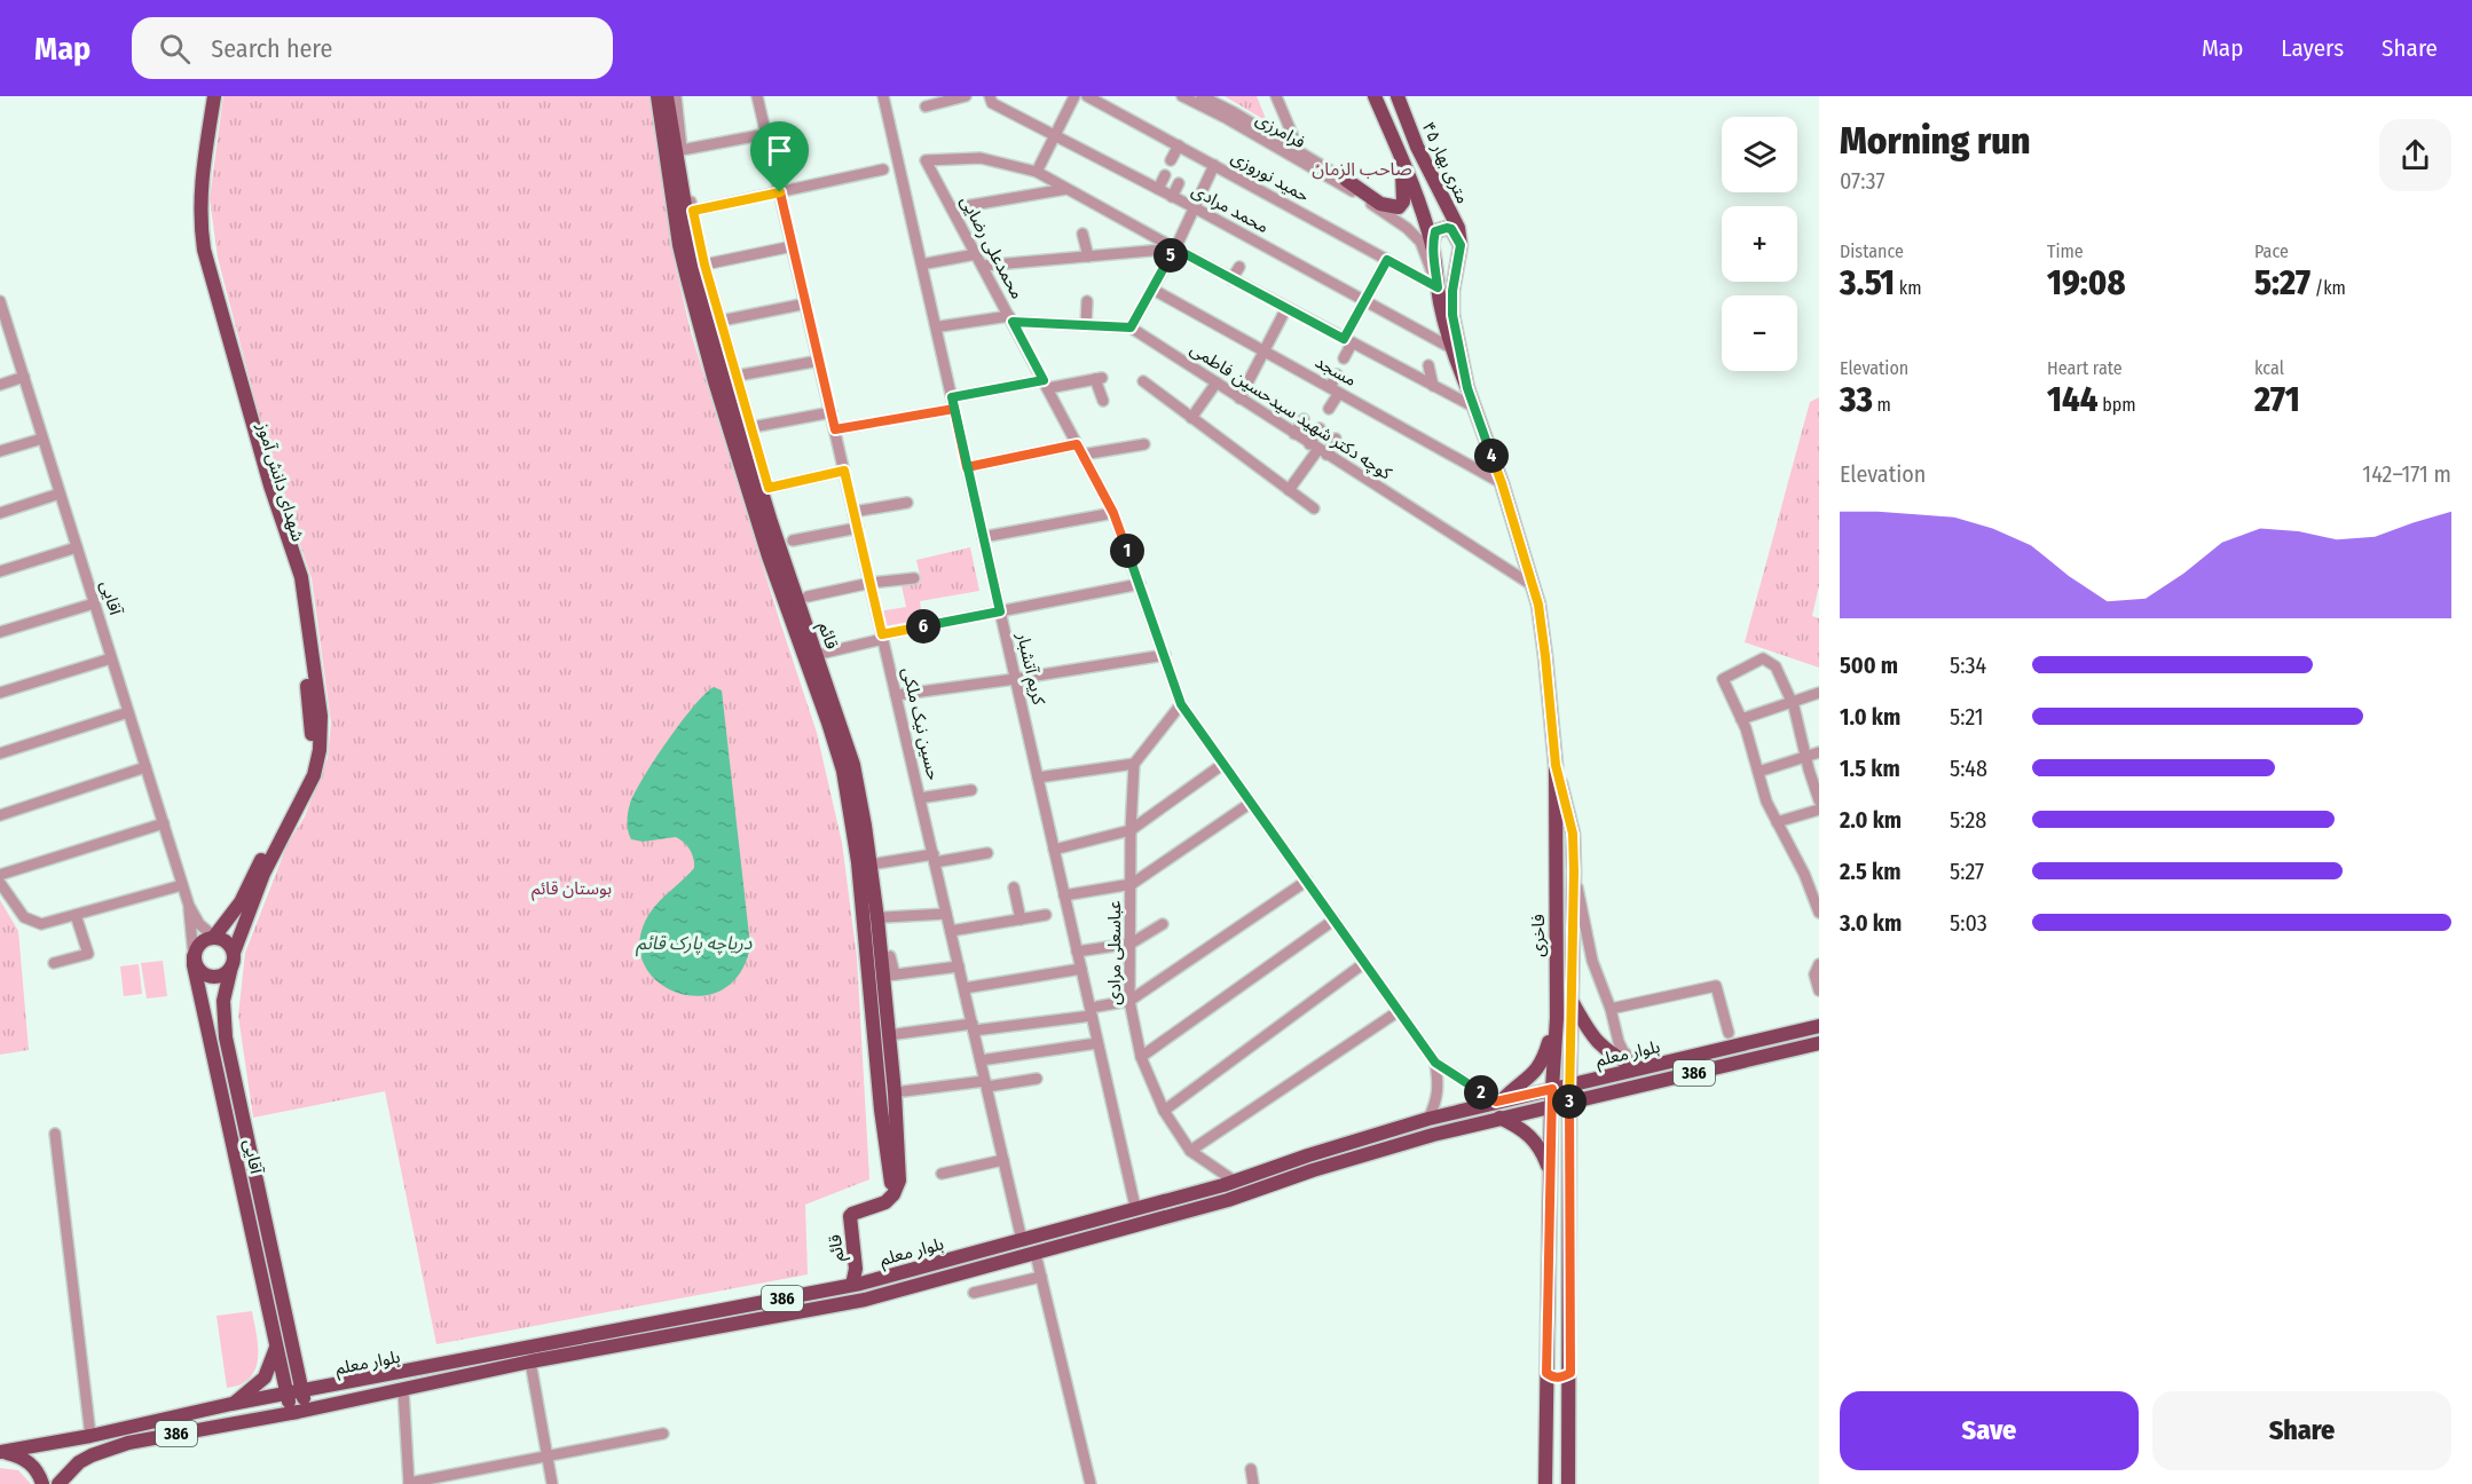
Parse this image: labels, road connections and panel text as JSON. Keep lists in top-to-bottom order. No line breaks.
{"streets":{"main road":["۴۵ متری بهار","شهدای دانش آموز","آقایی","قائم","فاخری","بلوار معلم","386"],"street":["فرامرزی","حمید نوروزی","محمد مرادی","محمدعلی رضایی","مسجد","کوچه دکتر شهید سیدحسین فاطمی","کریم آتشبار","حسین نیک ملکی","عباسعلی مرادی"]},"crossings":[["فرامرزی","حمید نوروزی"],["فرامرزی","فاخری"],["۴۵ متری بهار","فاخری"],["حمید نوروزی","فاخری"],["محمد مرادی","فاخری"],["محمدعلی رضایی","کوچه دکتر شهید سیدحسین فاطمی"],["مسجد","فاخری"],["کوچه دکتر شهید سیدحسین فاطمی","فاخری"],["شهدای دانش آموز","آقایی"],["آقایی","بلوار معلم"],["قائم","بلوار معلم"],["کریم آتشبار","بلوار معلم"],["حسین نیک ملکی","بلوار معلم"],["فاخری","بلوار معلم"],["عباسعلی مرادی","بلوار معلم"]],"districts":["صاحب الزمان"],"water":["دریاچه پارک قائم"],"parks":["بوستان قائم"],"page":{"header":"Map","search":"Search here","nav":["Map","Layers","Share"],"heading":["Morning run","07:37"],"map_buttons":["+","−"],"stats":[["Distance","3.51 km"],["Time","19:08"],["Pace","5:27 /km"],["Elevation","33 m"],["Heart rate","144 bpm"],["kcal","271"]],"pins":["5","4","1","6","2","3"],"chart":["Elevation","142–171 m"],"list":[{"name":"500 m","note":"5:34"},{"name":"1.0 km","note":"5:21"},{"name":"1.5 km","note":"5:48"},{"name":"2.0 km","note":"5:28"},{"name":"2.5 km","note":"5:27"},{"name":"3.0 km","note":"5:03"}],"buttons":["Save","Share"]}}
